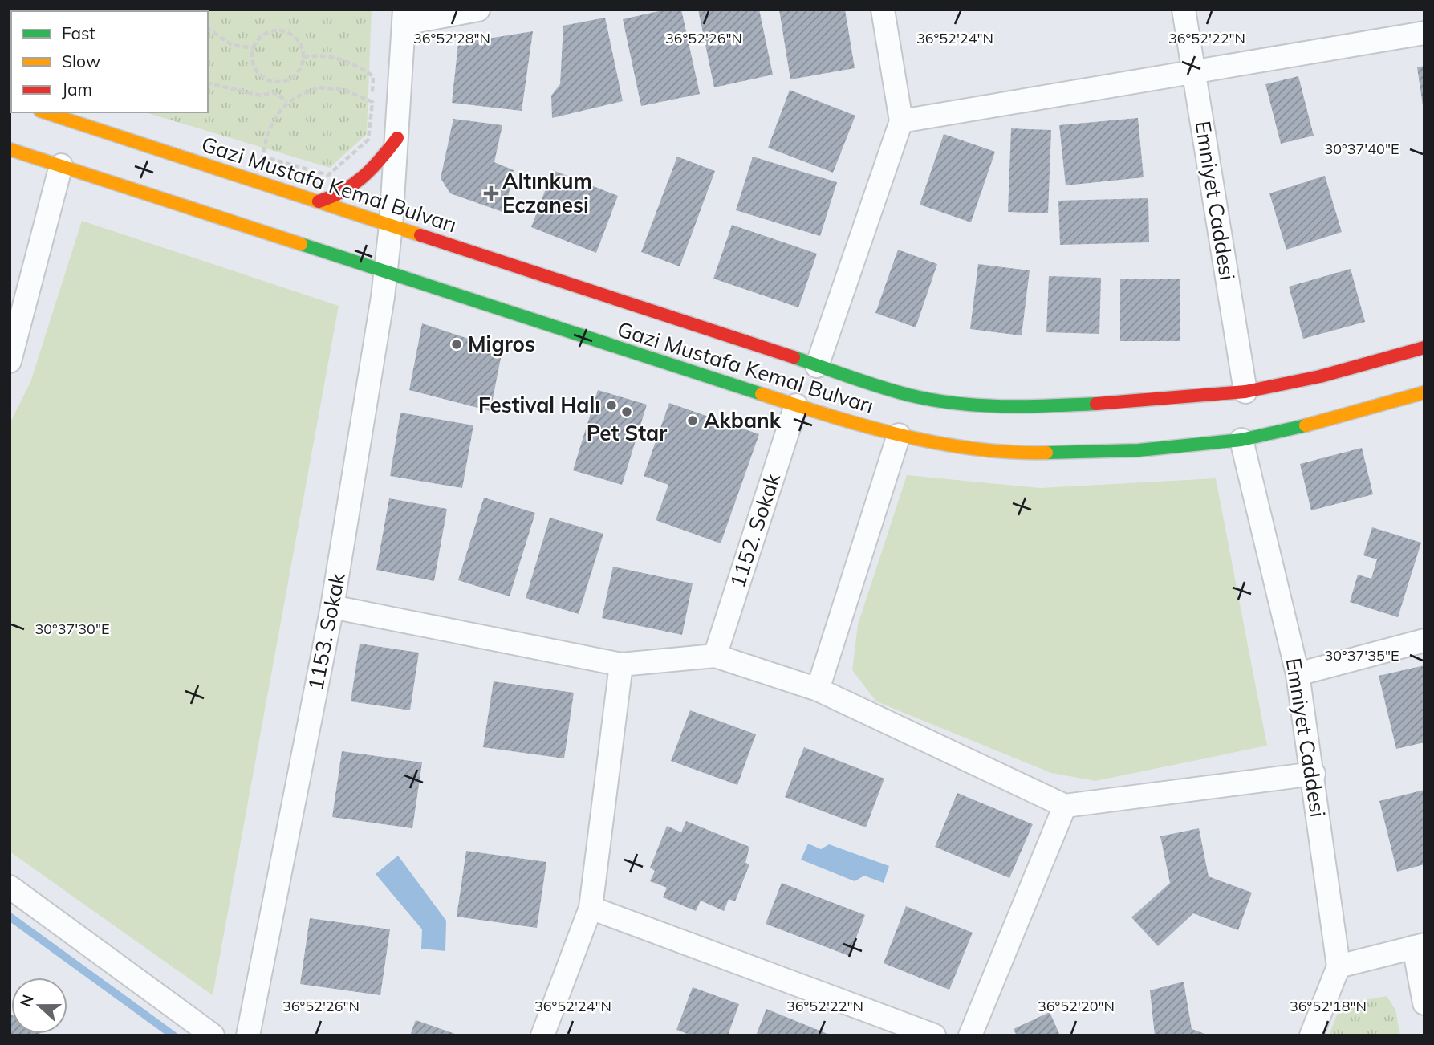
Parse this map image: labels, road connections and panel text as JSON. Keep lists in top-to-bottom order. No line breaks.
{"streets":{"main road":["Gazi Mustafa Kemal Bulvarı"],"street":["Emniyet Caddesi","1152. Sokak","1153. Sokak"]},"crossings":[["Gazi Mustafa Kemal Bulvarı","Emniyet Caddesi"],["Gazi Mustafa Kemal Bulvarı","1152. Sokak"],["Gazi Mustafa Kemal Bulvarı","1153. Sokak"]],"places":{"health":["Altınkum Eczanesi"],"other":["Migros","Festival Halı","Pet Star","Akbank"]},"legend":["Fast","Slow","Jam"],"north":"left","coordinates":["36°52'28\"N","36°52'26\"N","36°52'24\"N","36°52'22\"N","30°37'40\"E","30°37'30\"E","30°37'35\"E","36°52'20\"N","36°52'18\"N"]}
